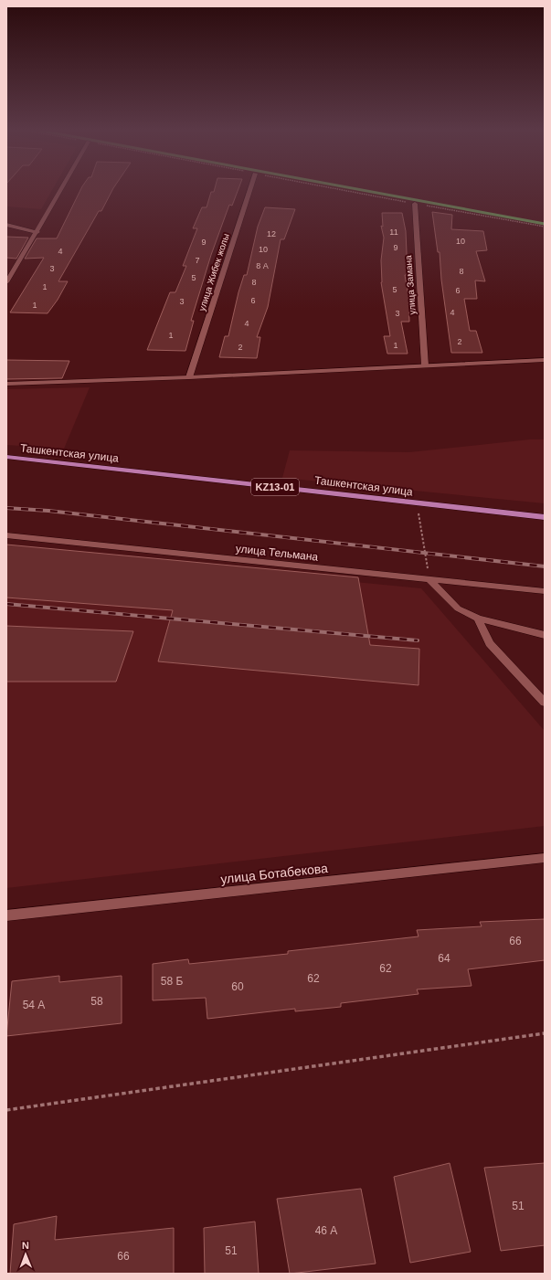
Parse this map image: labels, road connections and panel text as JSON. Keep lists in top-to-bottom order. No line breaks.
{"streets":{"main road":["Ташкентская улица","KZ13-01"],"street":["улица Жибек жолы","улица Замана","улица Тельмана","улица Ботабекова"]},"house_numbers":["11","12","10","9","9","10","4","7","8 А","3","8","5","8","1","5","6","6","3","1","4","3","4","1","2","1","2","66","64","62","62","58 Б","60","58","54 А","51","46 А","51","66"],"north":"top"}
